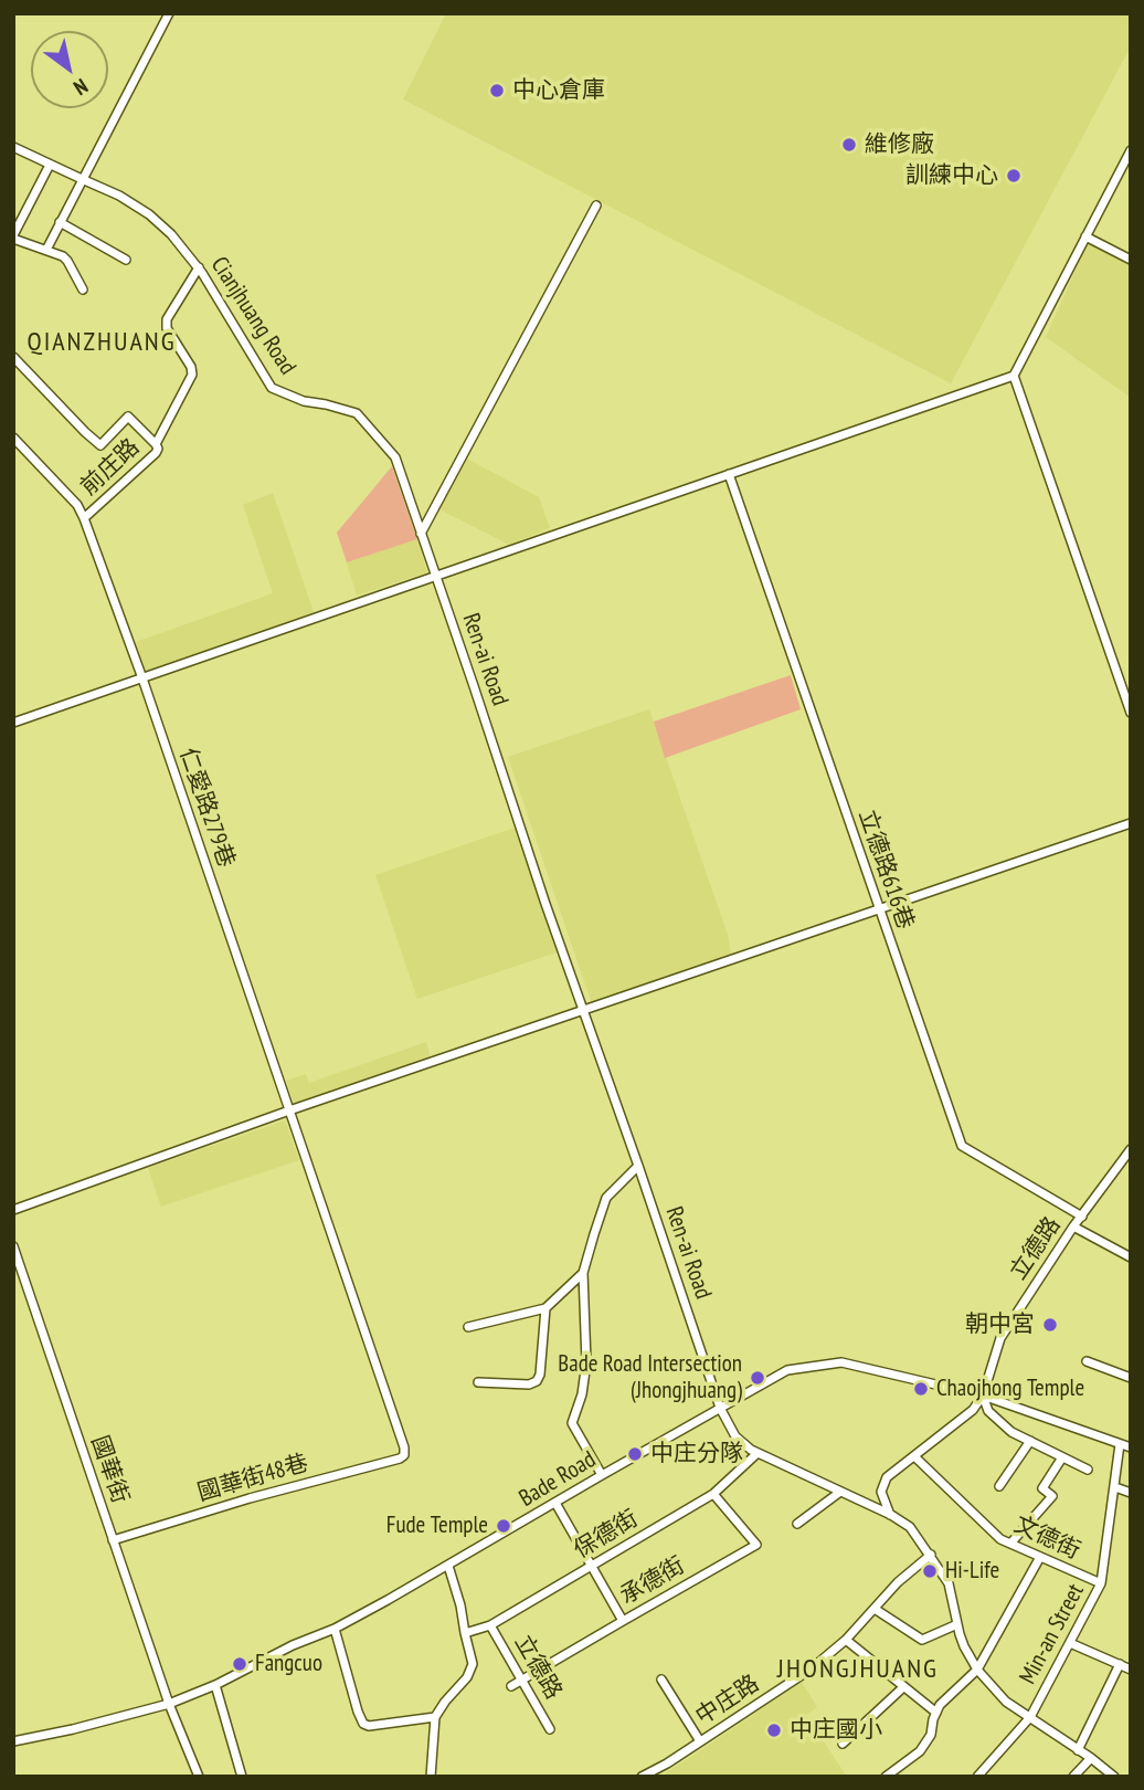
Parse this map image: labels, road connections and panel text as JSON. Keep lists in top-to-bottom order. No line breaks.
{"streets":{"street":["Cianjhuang Road","前庄路","Ren-ai Road","仁愛路279巷","立德路616巷","立德路","國華街","國華街48巷","Bade Road","保德街","文德街","承德街","Min-an Street","中庄路"]},"crossings":[["Cianjhuang Road","前庄路"],["Cianjhuang Road","Ren-ai Road"],["前庄路","仁愛路279巷"],["Ren-ai Road","立德路"],["Ren-ai Road","Bade Road"],["Ren-ai Road","保德街"],["Ren-ai Road","Min-an Street"],["Ren-ai Road","中庄路"],["仁愛路279巷","國華街48巷"],["立德路616巷","立德路"],["立德路","Bade Road"],["立德路","保德街"],["立德路","文德街"],["立德路","承德街"],["國華街","國華街48巷"],["國華街","Bade Road"],["Bade Road","Min-an Street"],["保德街","承德街"],["文德街","Min-an Street"]],"districts":["QIANZHUANG","JHONGJHUANG"],"places":["中心倉庫","維修廠","訓練中心","朝中宮","Bade Road Intersection (Jhongjhuang)","Chaojhong Temple","中庄分隊","Fude Temple","Hi-Life","Fangcuo","中庄國小"],"north":"bottom right"}
